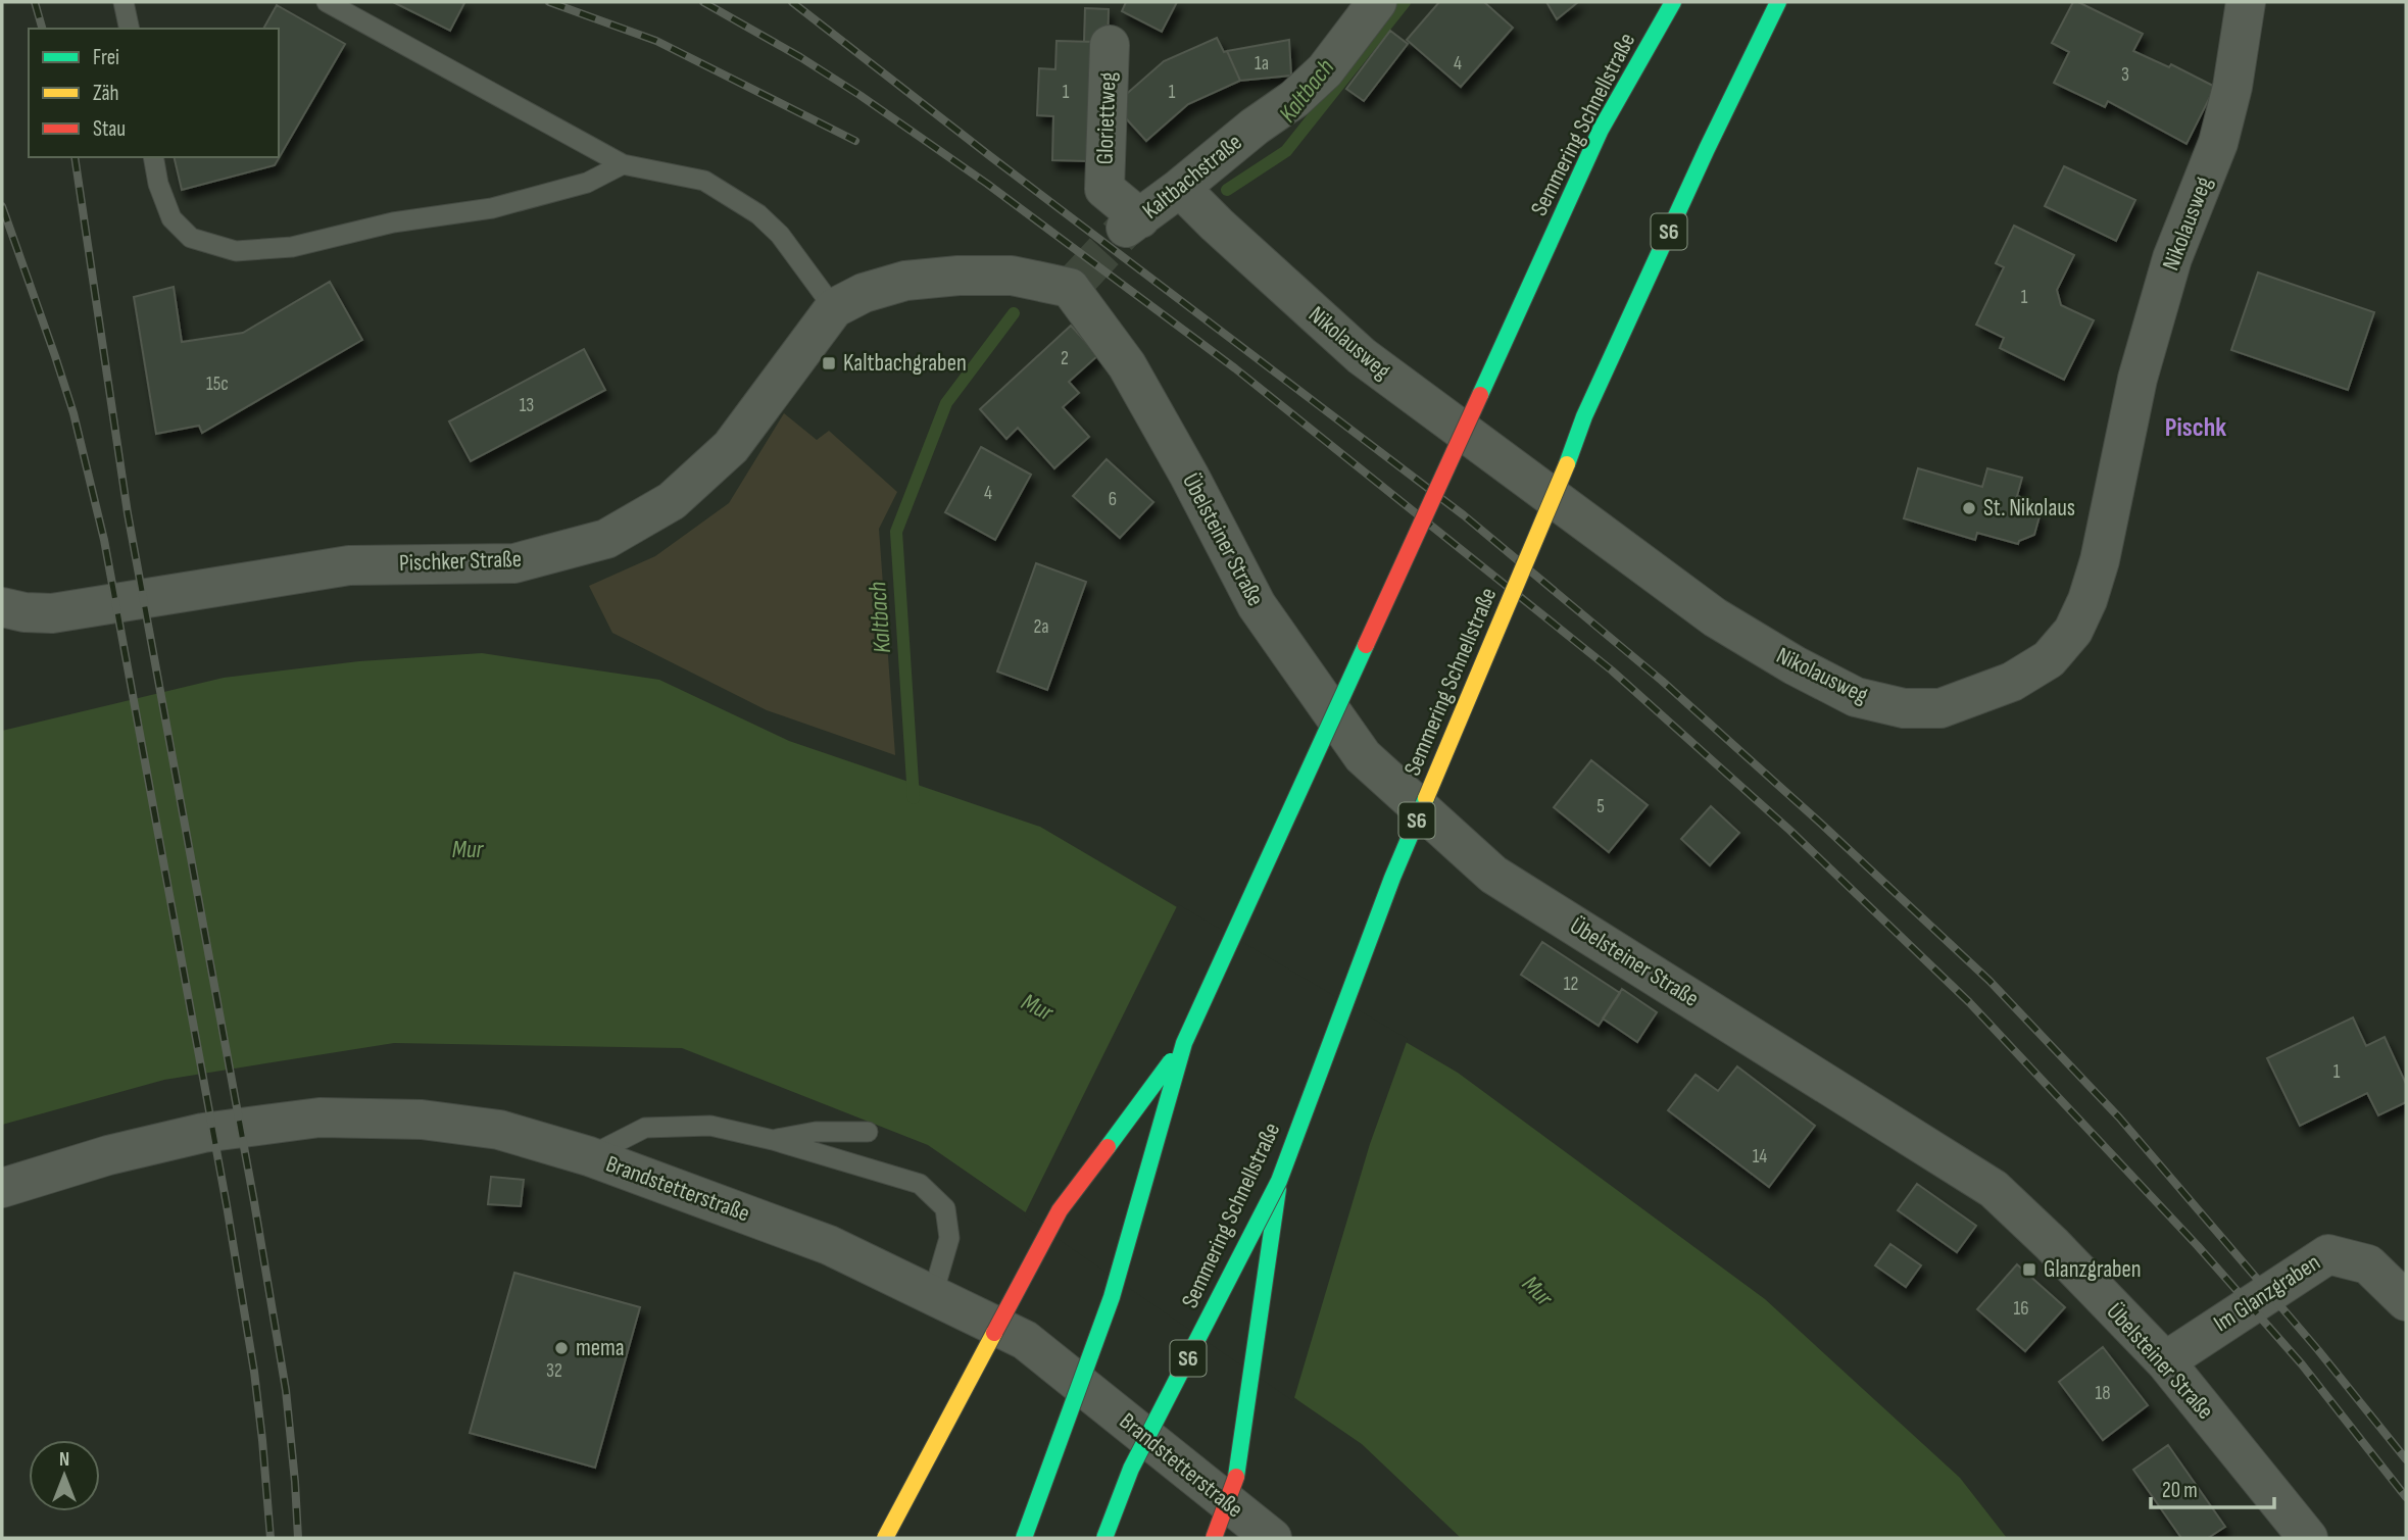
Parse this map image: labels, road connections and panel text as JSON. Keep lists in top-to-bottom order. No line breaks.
{"streets":{"highway":["Semmering Schnellstraße","S6"],"street":["Gloriettweg","Kaltbachstraße","Nikolausweg","Übelsteiner Straße","Pischker Straße","Brandstetterstraße","Im Glanzgraben"]},"crossings":[["Gloriettweg","Kaltbachstraße"],["Kaltbachstraße","Nikolausweg"],["Übelsteiner Straße","Pischker Straße"],["Übelsteiner Straße","Im Glanzgraben"]],"districts":["Pischk"],"water":["Kaltbach","Mur"],"places":{"transit":["Kaltbachgraben","Glanzgraben"],"other":["St. Nikolaus","mema"]},"house_numbers":["1a","4","3","1","1","1","2","15c","13","4","6","2a","5","12","1","14","16","32","18"],"legend":["Frei","Zäh","Stau"],"scale_bar":"20 m","north":"top"}
